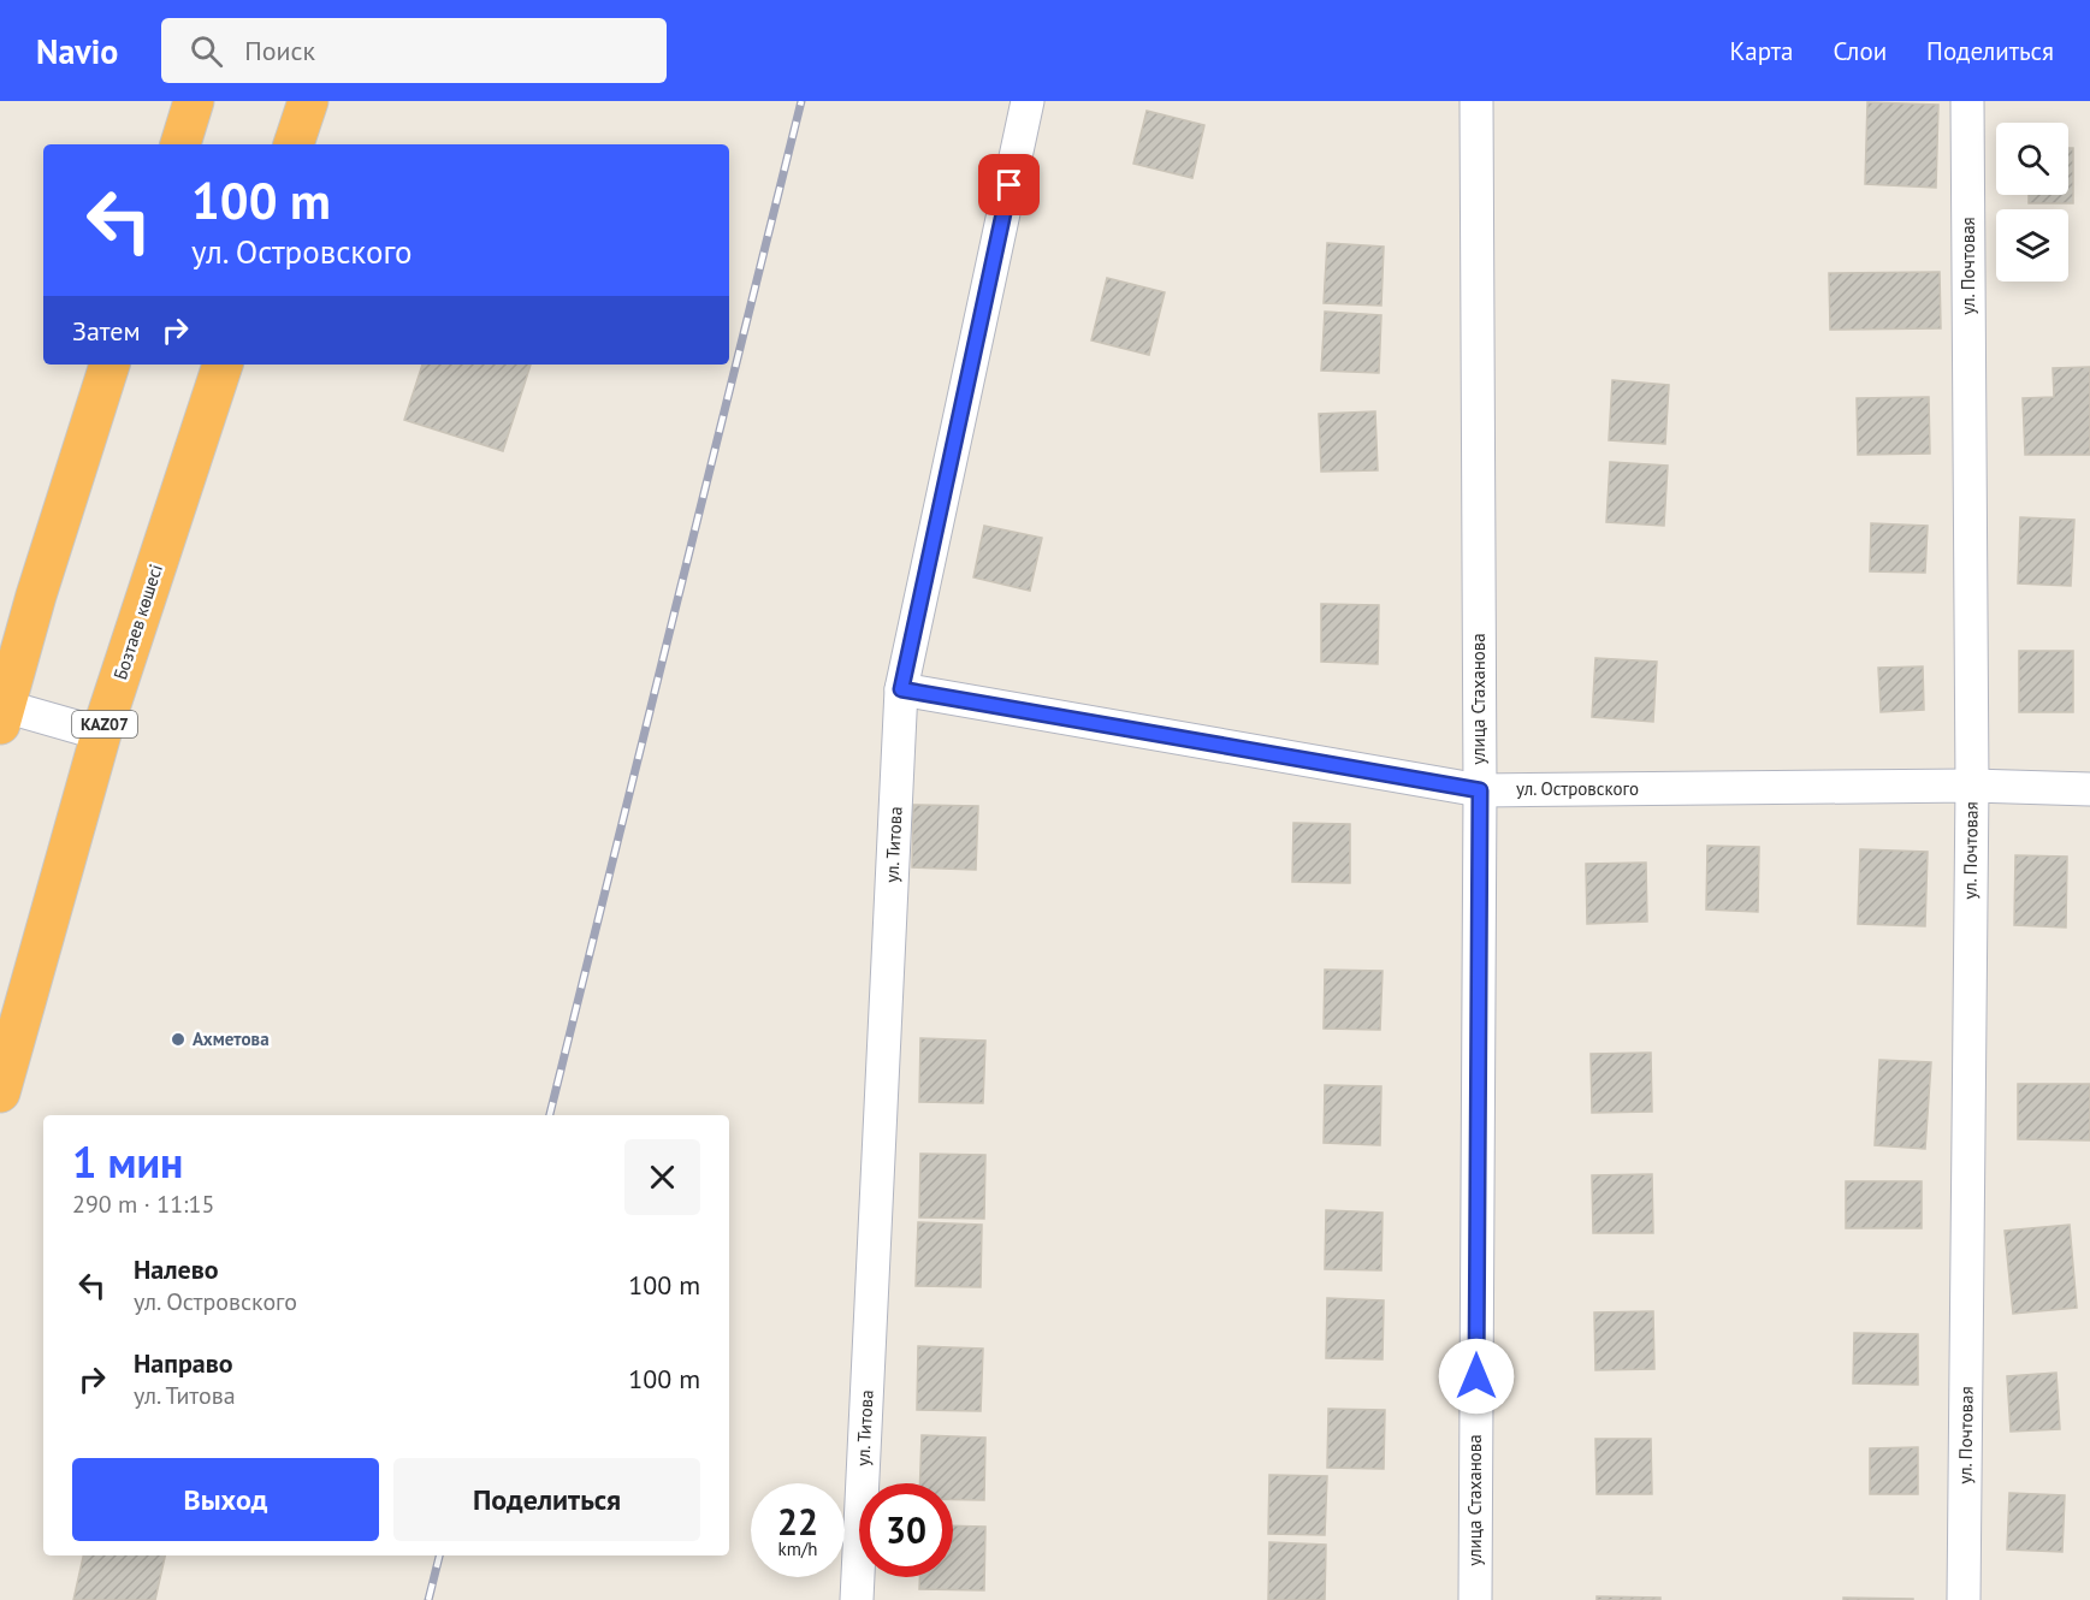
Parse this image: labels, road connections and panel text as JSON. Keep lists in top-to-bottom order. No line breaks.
{"streets":{"highway":["Бозтаев көшесі","KAZ07"],"street":["ул. Почтовая","улица Стаханова","ул. Островского","ул. Титова"]},"crossings":[["ул. Почтовая","ул. Островского"],["улица Стаханова","ул. Островского"],["ул. Островского","ул. Титова"]],"places":["Ахметова"],"page":{"header":"Navio","search":"Поиск","nav":["Карта","Слои","Поделиться"],"turn":["100 m","ул. Островского"],"then":"Затем","heading":["1 мин","290 m · 11:15"],"list":[{"name":"Налево","note":"ул. Островского","value":"100 m"},{"name":"Направо","note":"ул. Титова","value":"100 m"}],"buttons":["Выход","Поделиться"],"speed":"22 km/h","limit":"30"}}
